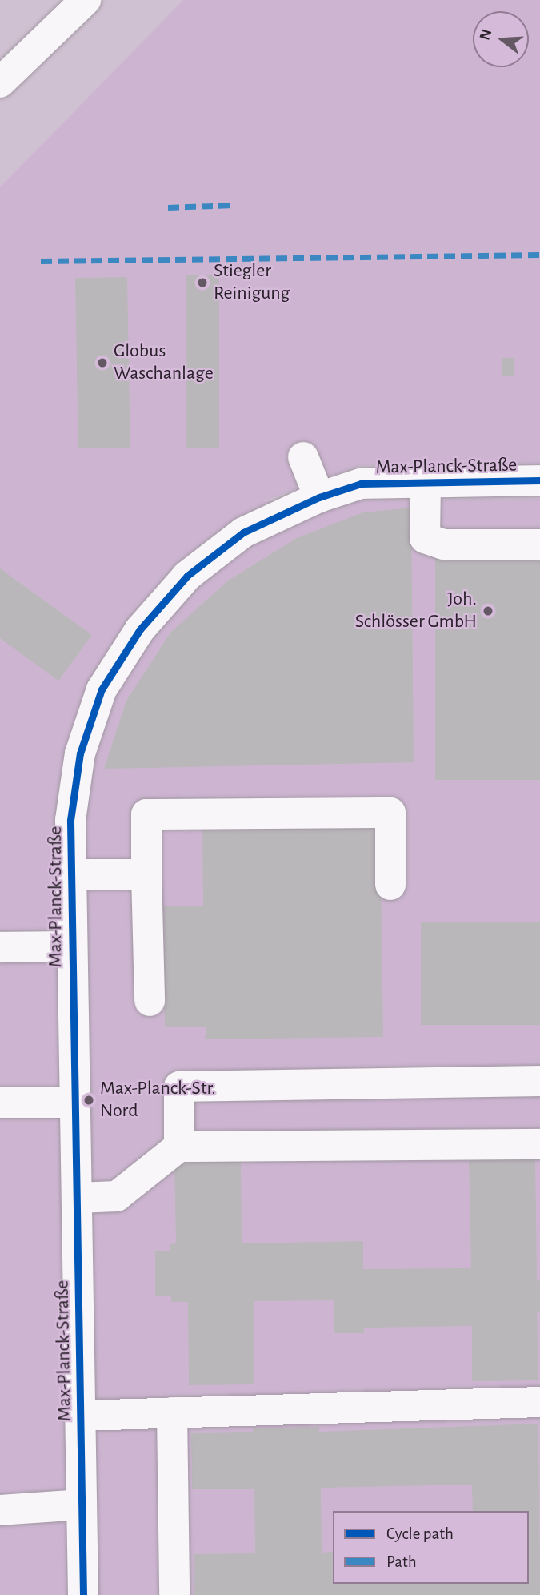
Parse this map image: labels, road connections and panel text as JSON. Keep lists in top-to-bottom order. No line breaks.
{"streets":{"main road":["Max-Planck-Straße"]},"places":["Stiegler Reinigung","Globus Waschanlage","Joh. Schlösser GmbH","Max-Planck-Str. Nord"],"legend":["Cycle path","Path"],"north":"left"}
